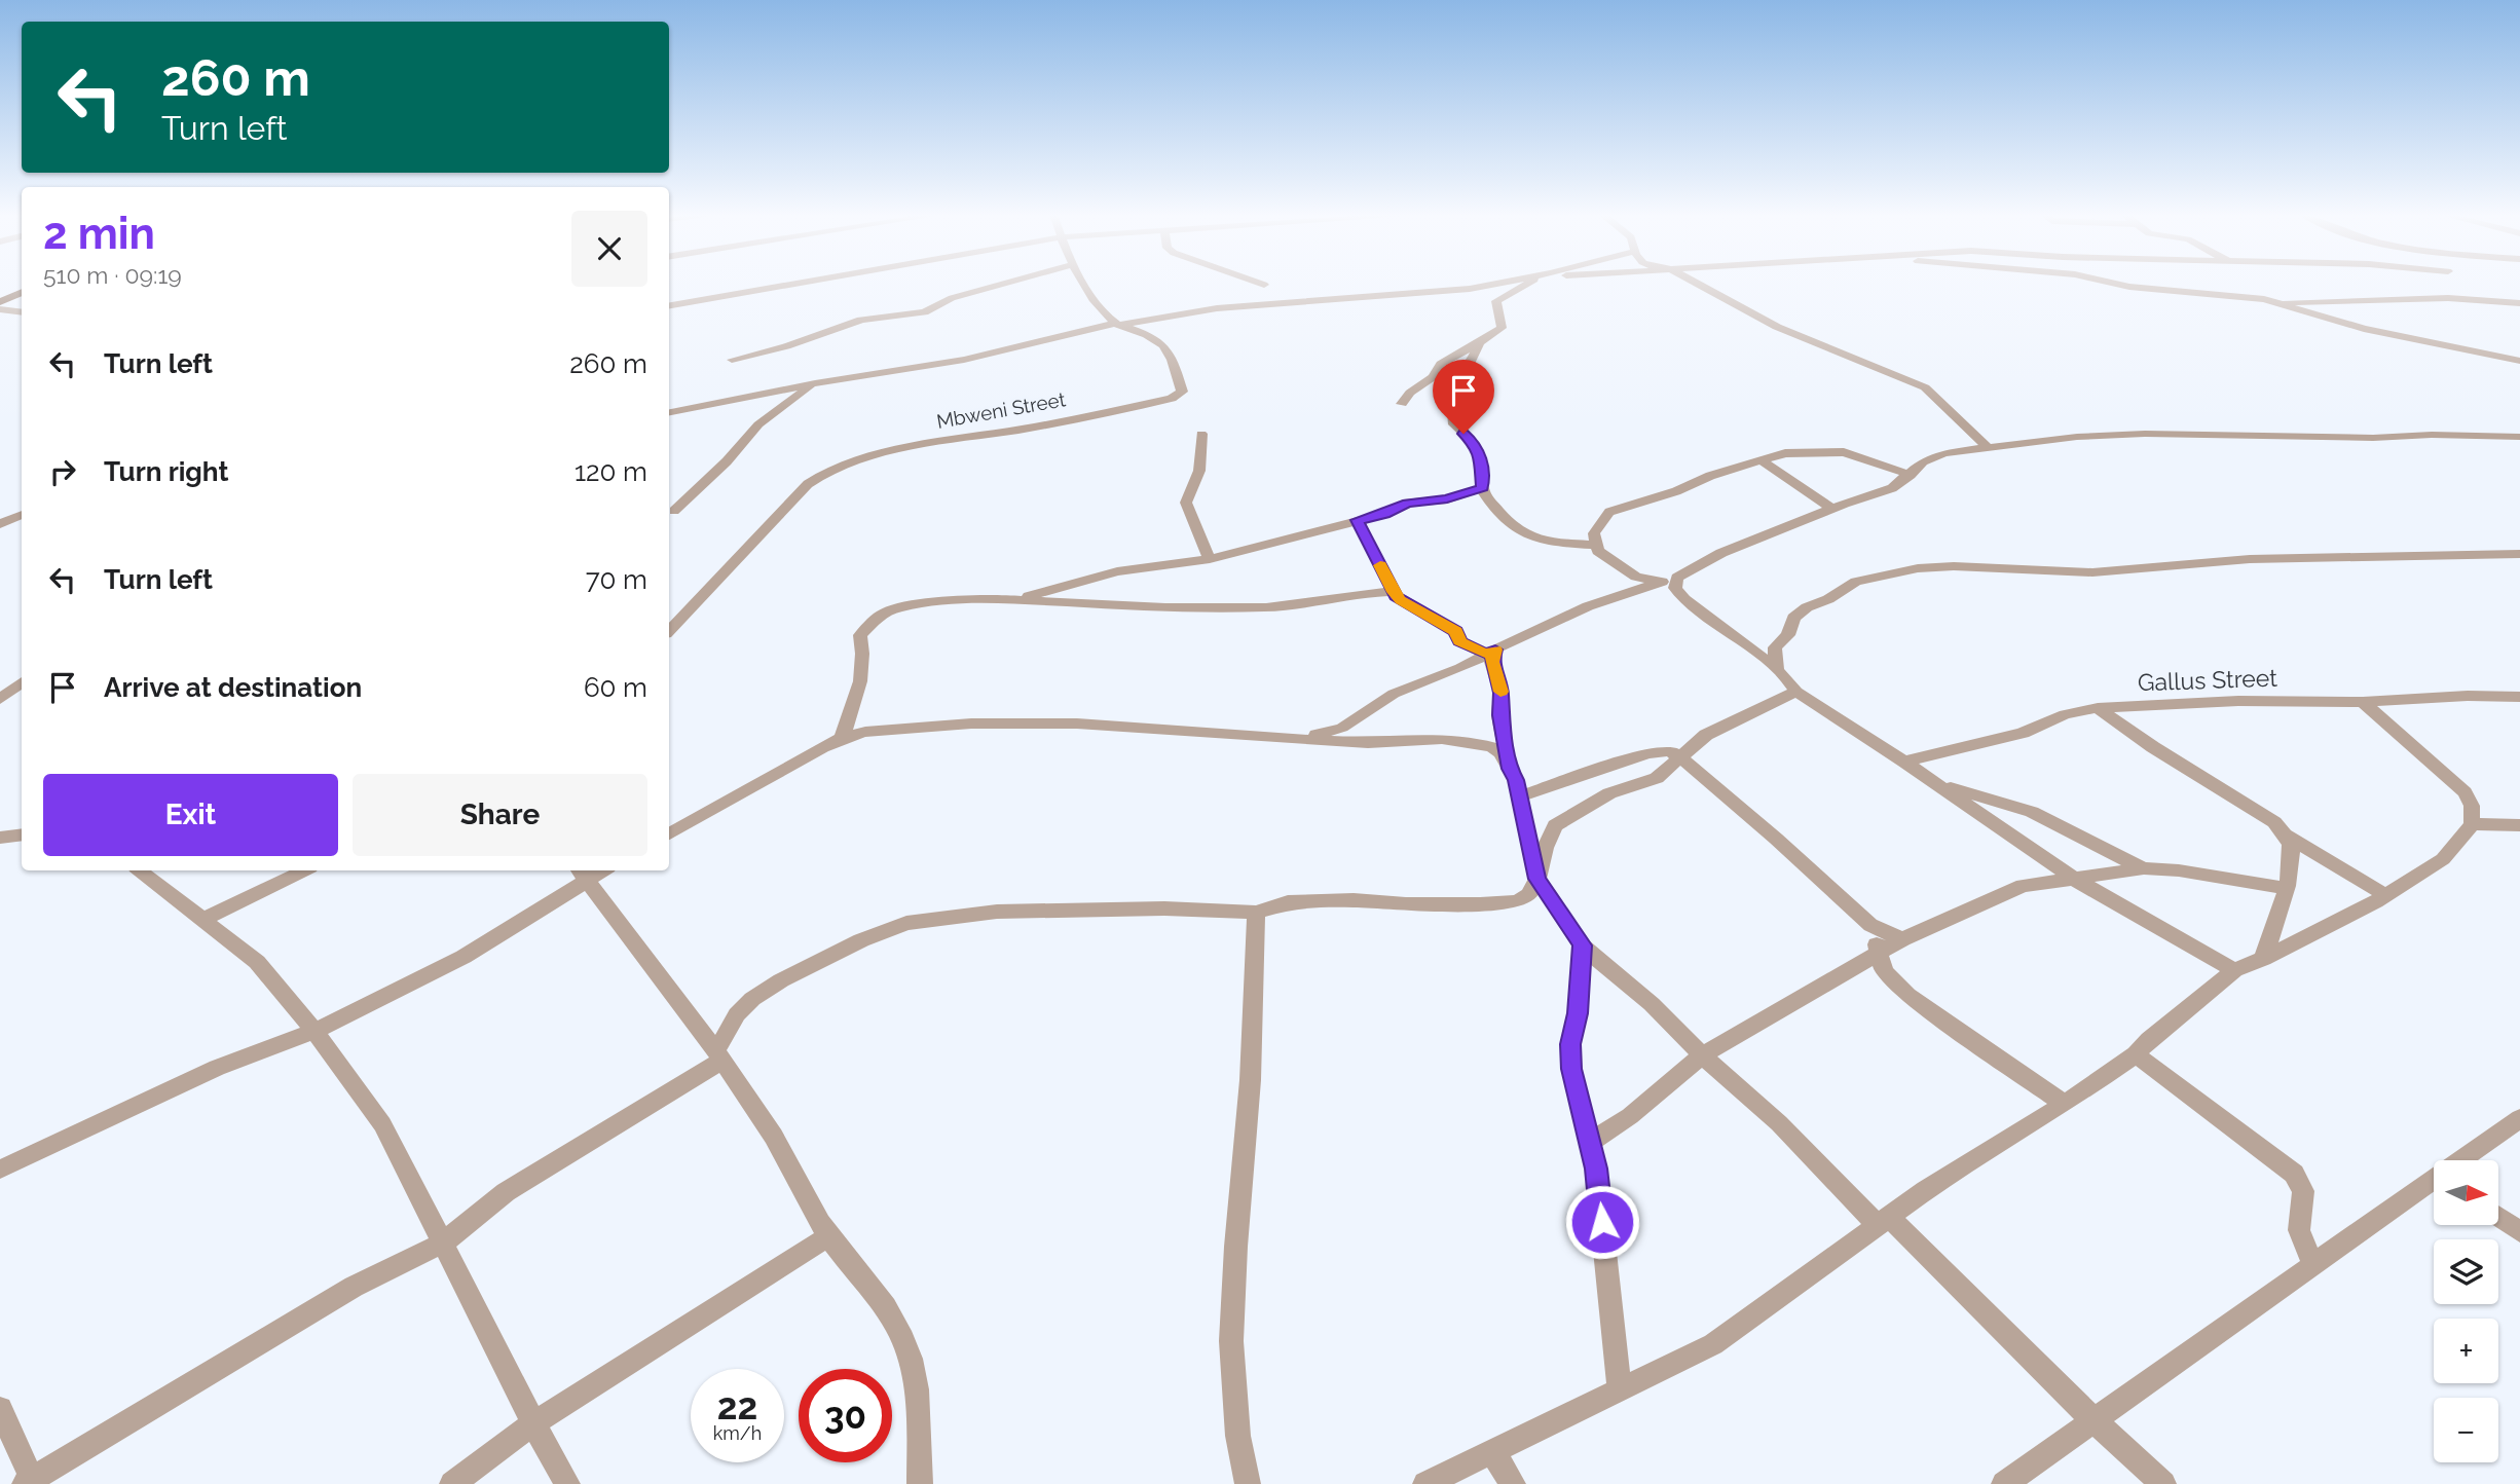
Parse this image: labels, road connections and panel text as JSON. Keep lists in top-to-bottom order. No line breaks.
{"streets":{"street":["Mbweni Street","Gallus Street"]},"north":"right","page":{"turn":["260 m","Turn left"],"heading":["2 min","510 m · 09:19"],"list":[{"name":"Turn left","value":"260 m"},{"name":"Turn right","value":"120 m"},{"name":"Turn left","value":"70 m"},{"name":"Arrive at destination","value":"60 m"}],"buttons":["Exit","Share"],"map_buttons":["+","−"],"speed":"22 km/h","limit":"30"}}
